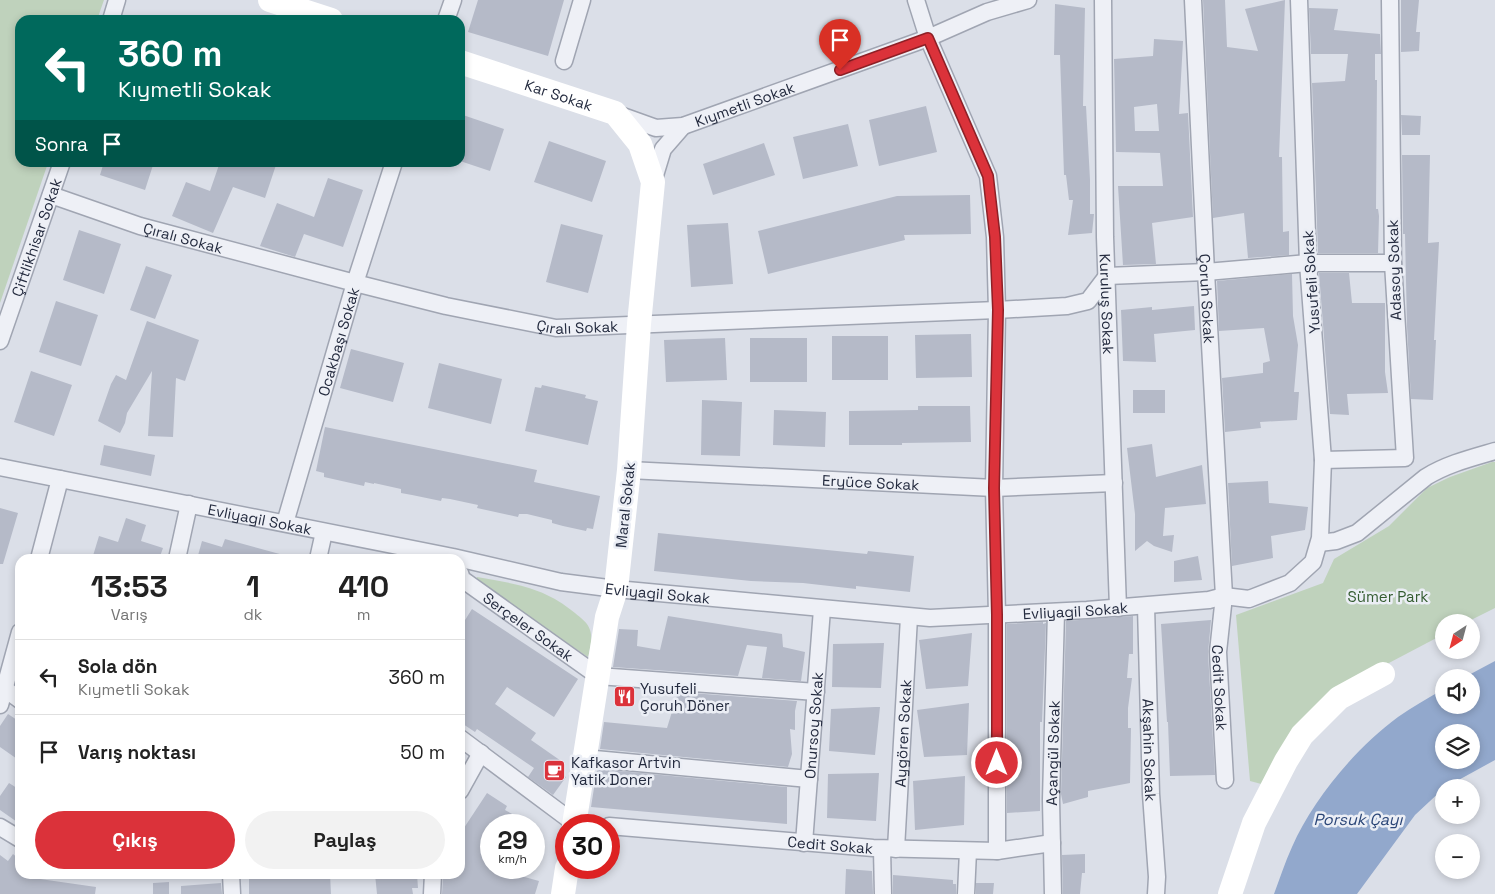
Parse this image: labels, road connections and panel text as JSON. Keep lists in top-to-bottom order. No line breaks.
{"streets":{"street":["Kar Sokak","Kıymetli Sokak","Çiftlikhisar Sokak","Çıralı Sokak","Adasoy Sokak","Yusufeli Sokak","Çoruh Sokak","Kuruluş Sokak","Ocakbaşı Sokak","Eryüce Sokak","Maral Sokak","Evliyagil Sokak","Serçeler Sokak","Cedit Sokak","Onursoy Sokak","Aygören Sokak","Akşahin Sokak","Açangül Sokak"]},"crossings":[["Kar Sokak","Kıymetli Sokak"],["Çiftlikhisar Sokak","Çıralı Sokak"],["Çıralı Sokak","Kuruluş Sokak"],["Çıralı Sokak","Ocakbaşı Sokak"],["Çıralı Sokak","Maral Sokak"],["Adasoy Sokak","Yusufeli Sokak"],["Yusufeli Sokak","Evliyagil Sokak"],["Çoruh Sokak","Evliyagil Sokak"],["Çoruh Sokak","Cedit Sokak"],["Kuruluş Sokak","Eryüce Sokak"],["Kuruluş Sokak","Evliyagil Sokak"],["Ocakbaşı Sokak","Evliyagil Sokak"],["Eryüce Sokak","Maral Sokak"],["Maral Sokak","Evliyagil Sokak"],["Maral Sokak","Serçeler Sokak"],["Evliyagil Sokak","Cedit Sokak"],["Evliyagil Sokak","Onursoy Sokak"],["Evliyagil Sokak","Aygören Sokak"],["Evliyagil Sokak","Akşahin Sokak"],["Evliyagil Sokak","Açangül Sokak"],["Cedit Sokak","Onursoy Sokak"],["Cedit Sokak","Aygören Sokak"],["Cedit Sokak","Açangül Sokak"]],"water":["Porsuk Çayı"],"parks":["Sümer Park"],"places":{"restaurant":["Yusufeli Çoruh Döner"],"cafe":["Kafkasor Artvin Yatik Doner"]},"north":"bottom left","page":{"turn":["360 m","Kıymetli Sokak"],"then":"Sonra","eta":["13:53","Varış","1","dk","410","m"],"map_buttons":["+","−"],"list":[{"name":"Sola dön","note":"Kıymetli Sokak","value":"360 m"},{"name":"Varış noktası","value":"50 m"}],"buttons":["Çıkış","Paylaş"],"speed":"29 km/h","limit":"30"}}
